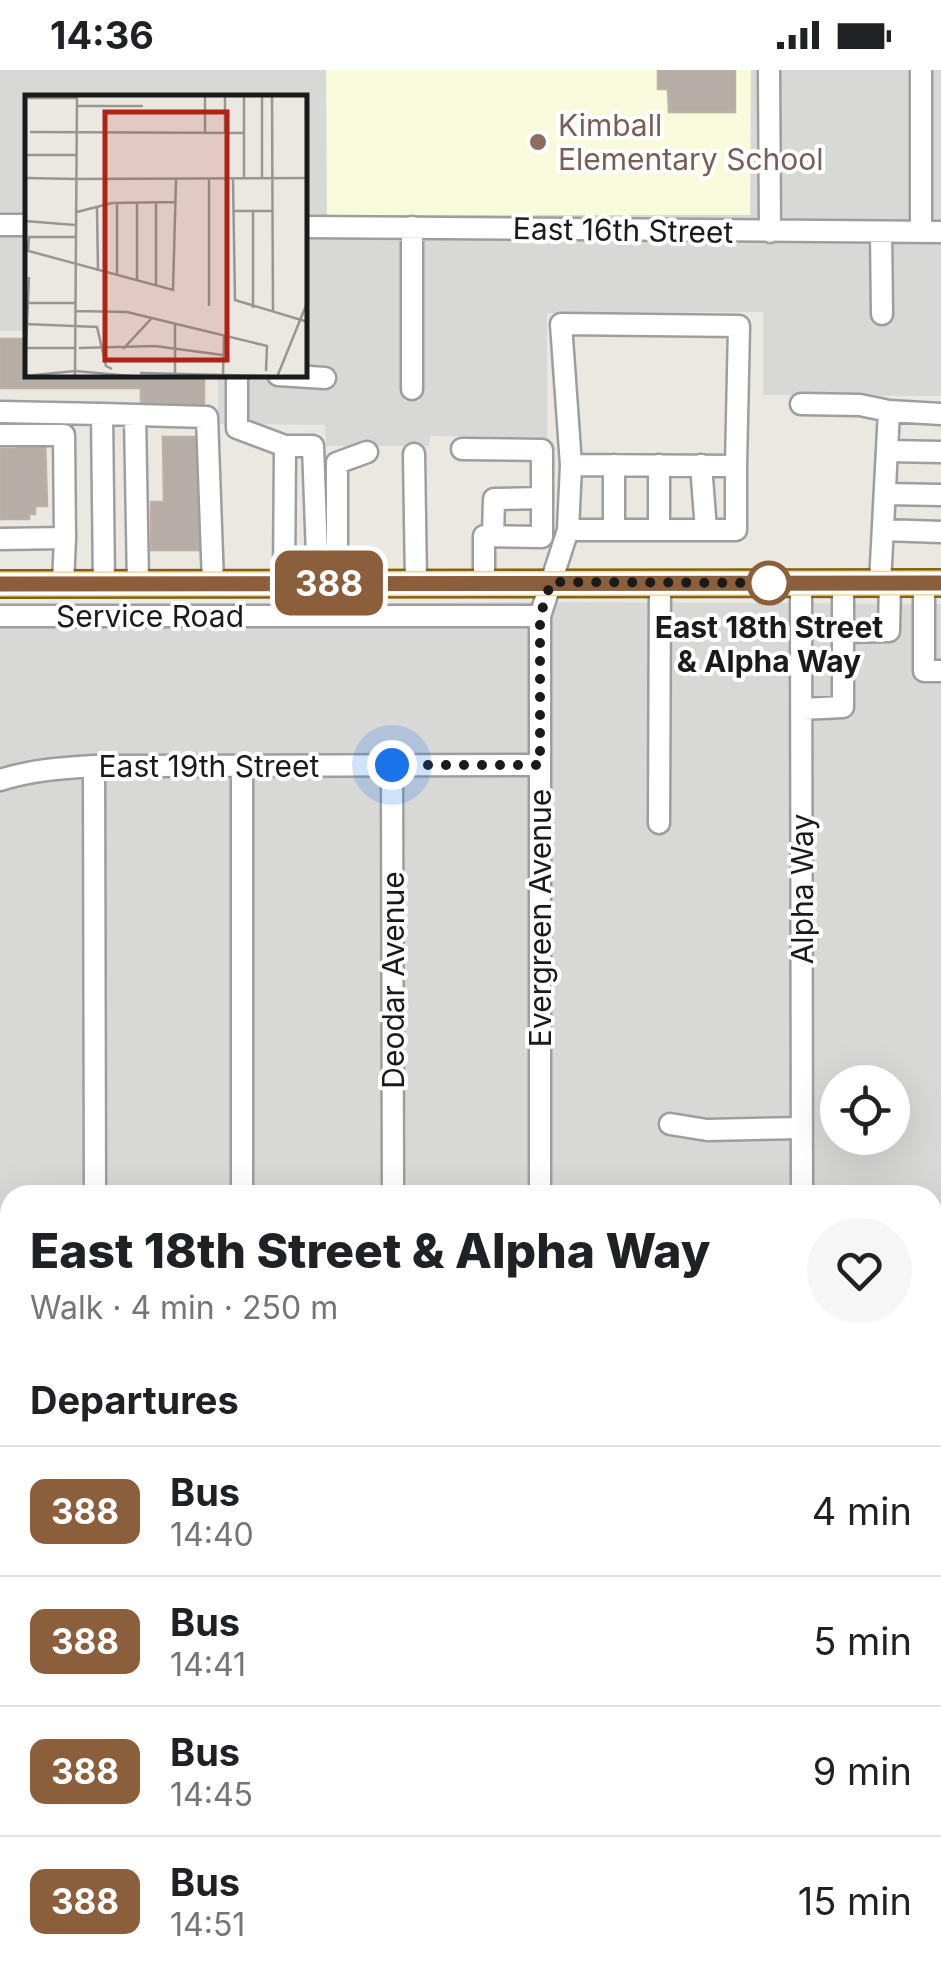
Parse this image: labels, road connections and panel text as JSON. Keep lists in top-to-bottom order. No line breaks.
{"streets":{"street":["East 16th Street","Service Road","East 19th Street","Alpha Way","Evergreen Avenue","Deodar Avenue"]},"crossings":[["Service Road","Evergreen Avenue"],["East 19th Street","Evergreen Avenue"],["East 19th Street","Deodar Avenue"]],"places":["Kimball Elementary School","East 18th Street & Alpha Way"],"lines":["bus line 388"],"page":{"status":"14:36","on_map":"388","heading":[["East 18th Street & Alpha Way","Walk · 4 min · 250 m"],"Departures"],"list":[{"mark":"388","name":"Bus","note":"14:40","value":"4 min"},{"mark":"388","name":"Bus","note":"14:41","value":"5 min"},{"mark":"388","name":"Bus","note":"14:45","value":"9 min"},{"mark":"388","name":"Bus","note":"14:51","value":"15 min"}]}}
